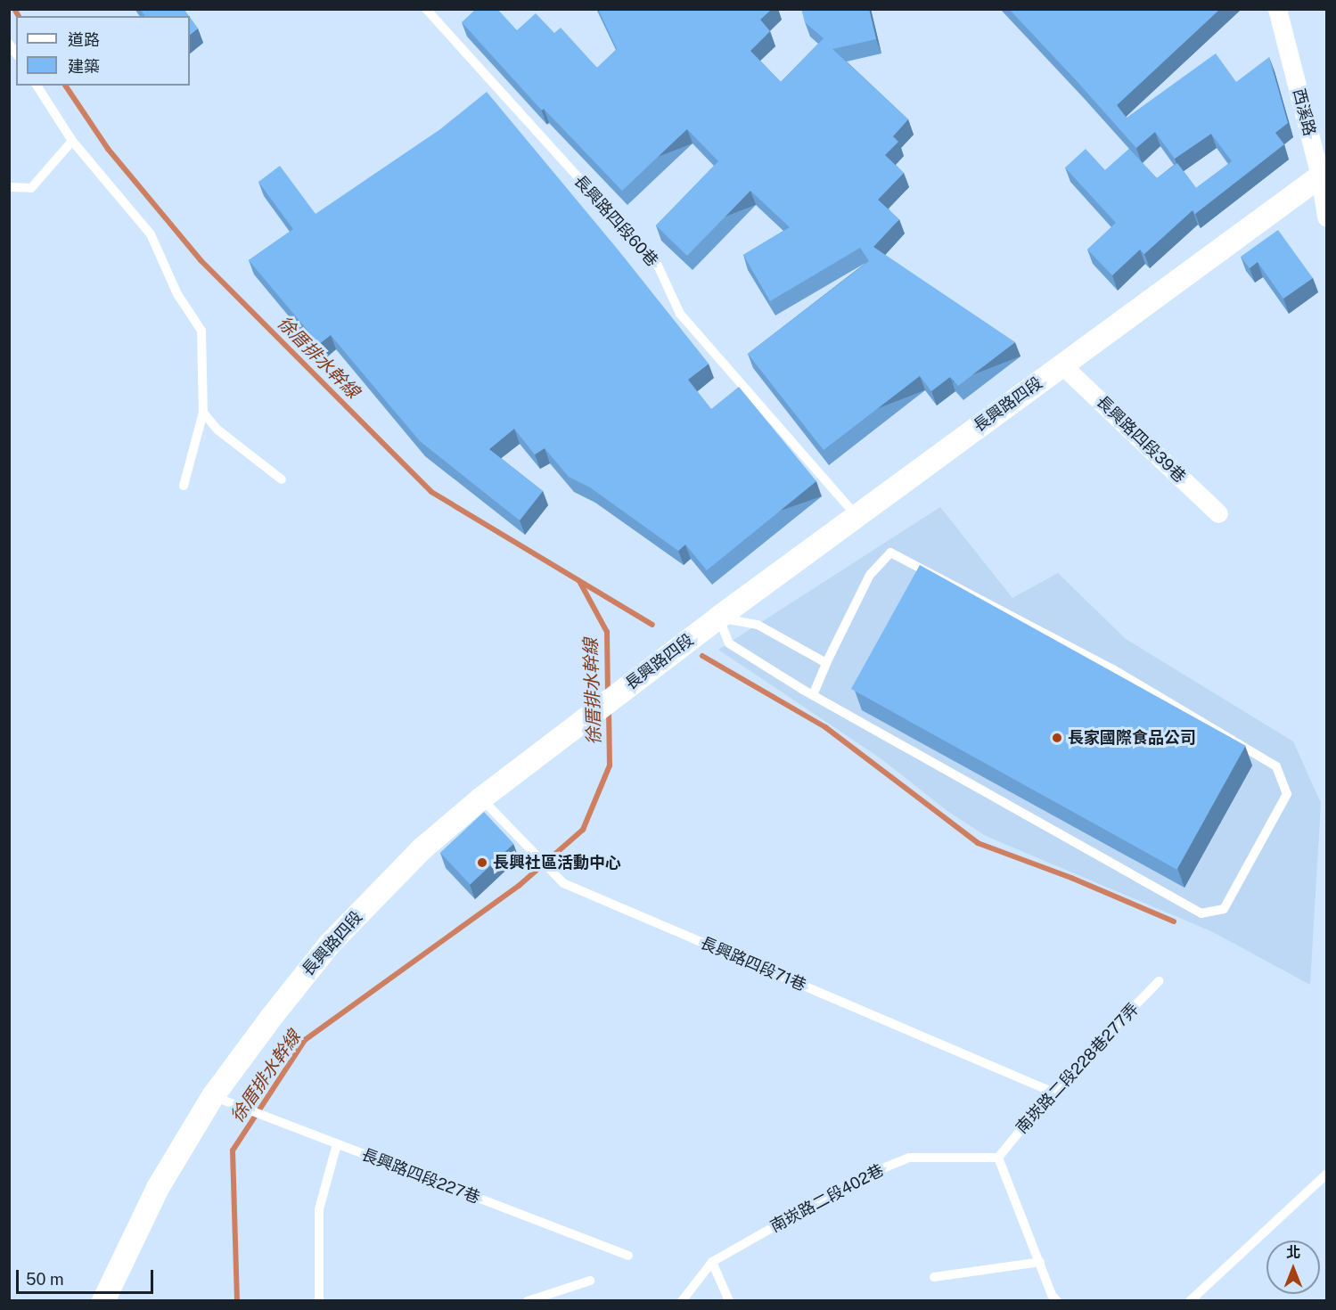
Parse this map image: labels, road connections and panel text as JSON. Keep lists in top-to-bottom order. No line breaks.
{"streets":{"street":["西溪路","長興路四段","長興路四段39巷"],"lane":["長興路四段60巷","長興路四段71巷","南崁路二段228巷277弄","長興路四段227巷","南崁路二段402巷"]},"crossings":[["西溪路","長興路四段"],["長興路四段60巷","長興路四段"],["長興路四段","長興路四段39巷"],["長興路四段","長興路四段71巷"],["長興路四段","長興路四段227巷"],["長興路四段71巷","南崁路二段228巷277弄"],["南崁路二段228巷277弄","南崁路二段402巷"]],"water":["徐厝排水幹線"],"places":["長家國際食品公司","長興社區活動中心"],"legend":["道路","建築"],"scale_bar":"50 m","north":"top"}
